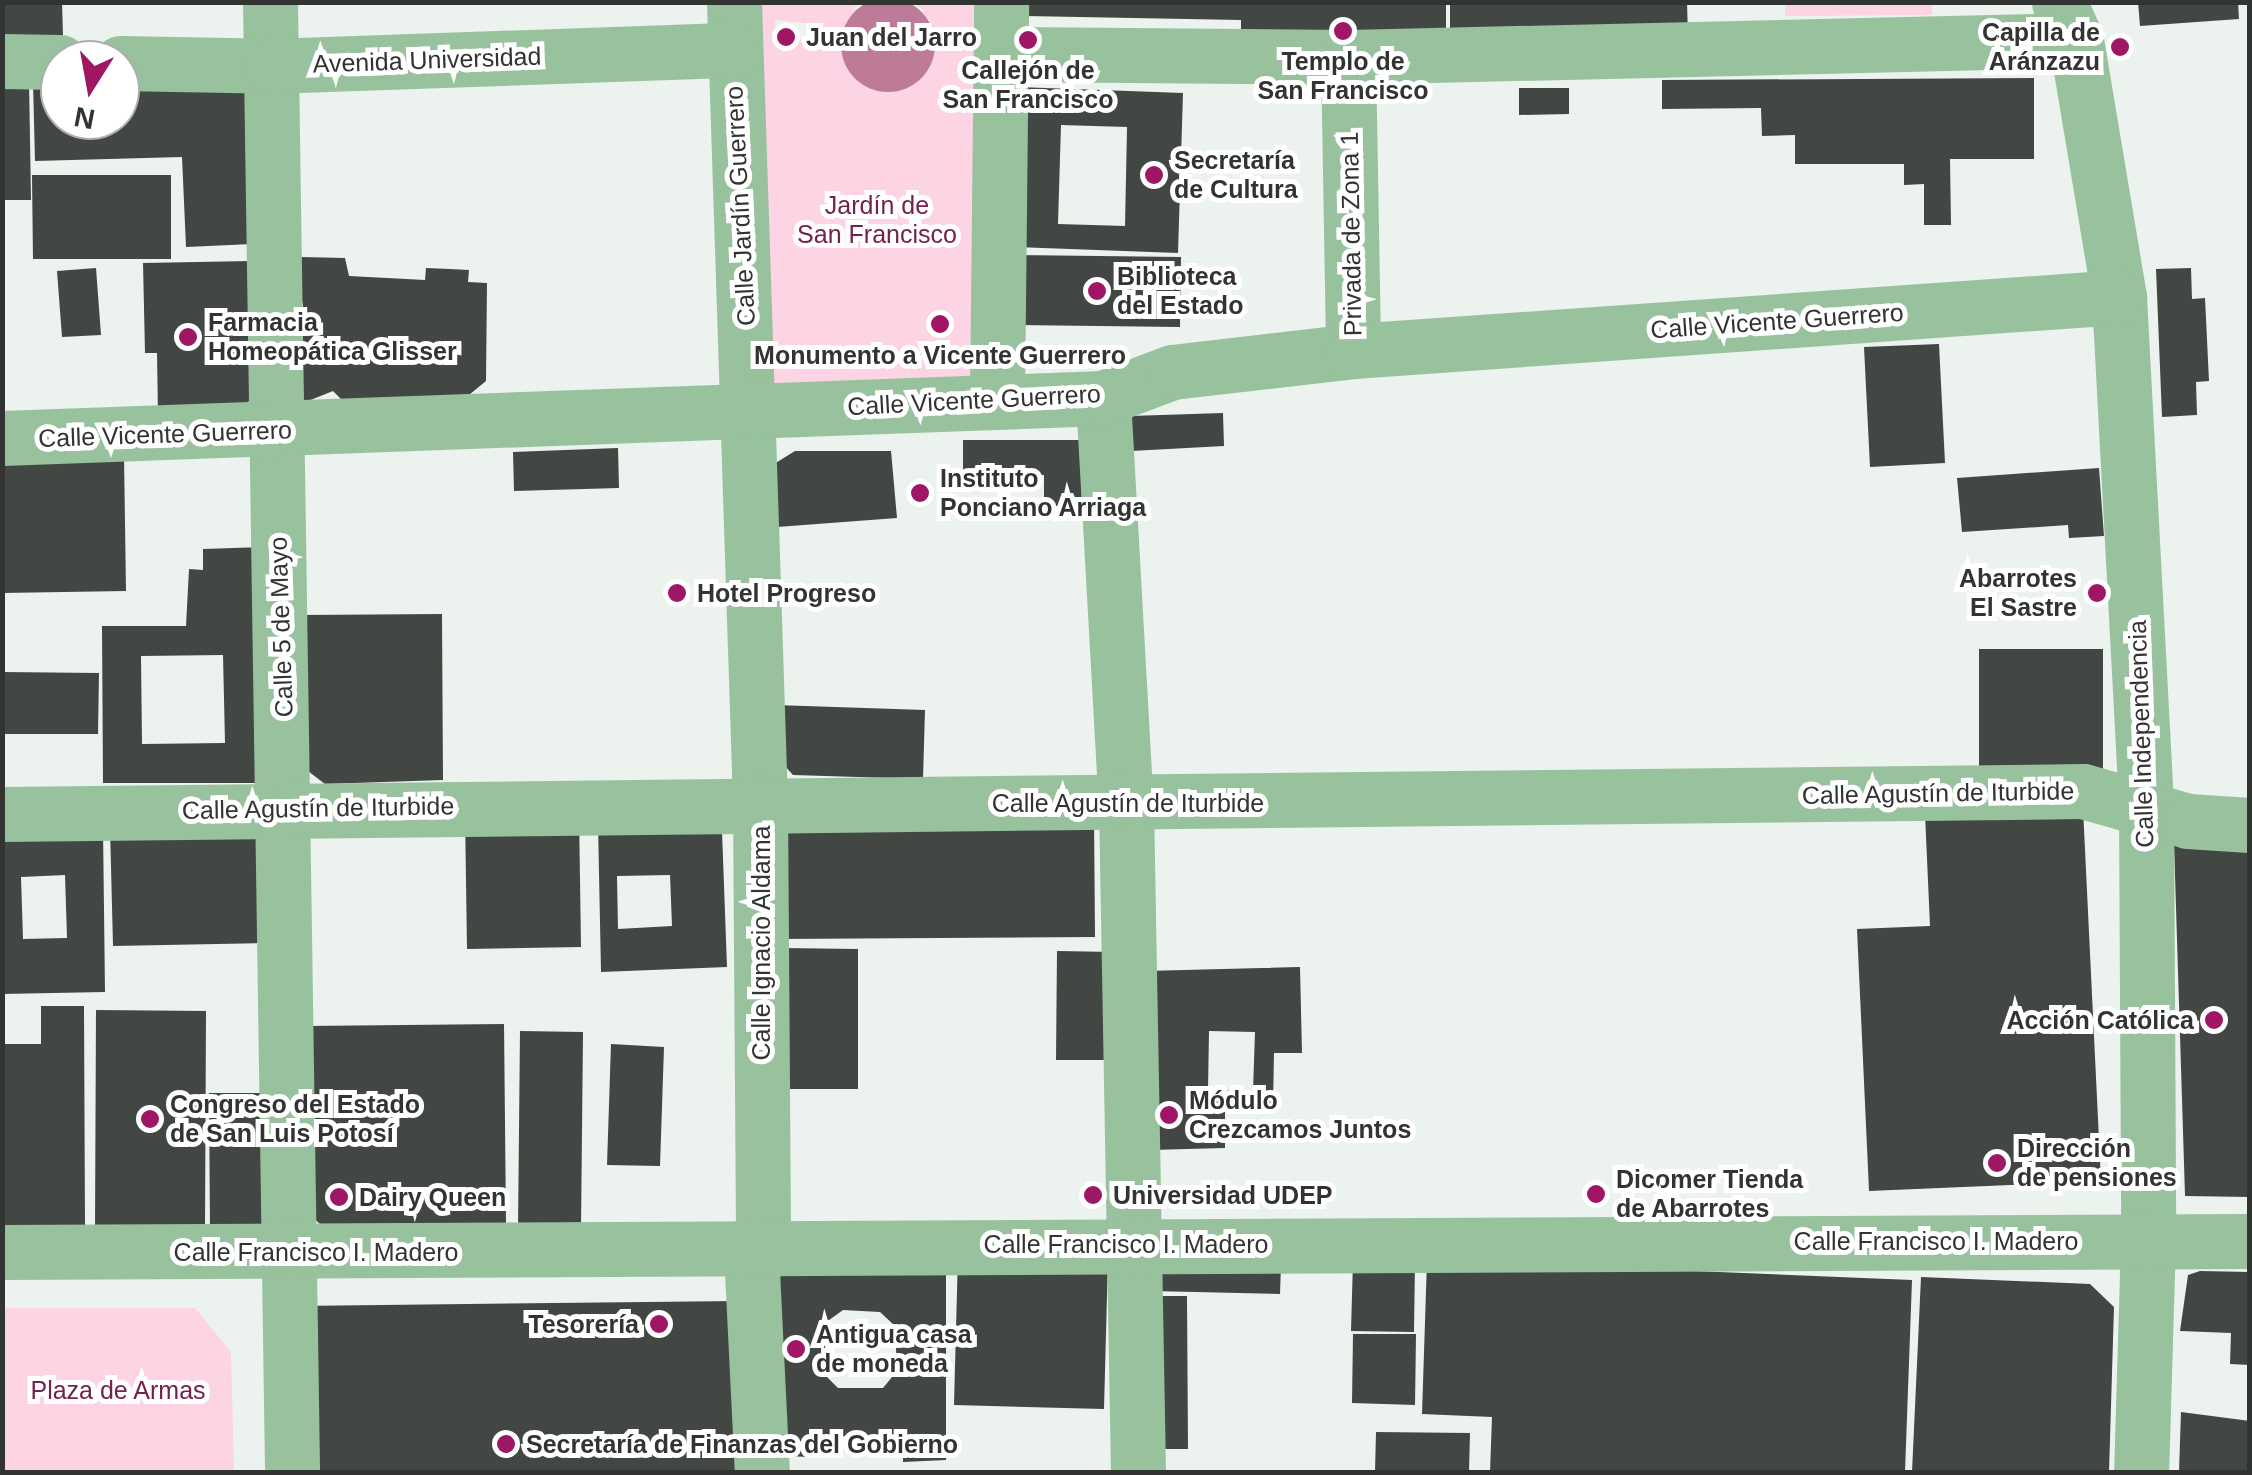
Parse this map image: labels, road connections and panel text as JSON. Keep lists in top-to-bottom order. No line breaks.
{"streets":{"street":["Avenida Universidad","Calle Jardín Guerrero","Privada de Zona 1","Calle Vicente Guerrero","Calle 5 de Mayo","Calle Independencia","Calle Agustín de Iturbide","Calle Ignacio Aldama","Calle Francisco I. Madero"]},"crossings":[["Avenida Universidad","Calle Jardín Guerrero"],["Avenida Universidad","Calle 5 de Mayo"],["Calle Jardín Guerrero","Calle Vicente Guerrero"],["Calle Jardín Guerrero","Calle Ignacio Aldama"],["Privada de Zona 1","Calle Vicente Guerrero"],["Calle Vicente Guerrero","Calle 5 de Mayo"],["Calle Vicente Guerrero","Calle Independencia"],["Calle Vicente Guerrero","Calle Ignacio Aldama"],["Calle 5 de Mayo","Calle Agustín de Iturbide"],["Calle 5 de Mayo","Calle Francisco I. Madero"],["Calle Independencia","Calle Agustín de Iturbide"],["Calle Independencia","Calle Francisco I. Madero"],["Calle Agustín de Iturbide","Calle Ignacio Aldama"],["Calle Ignacio Aldama","Calle Francisco I. Madero"]],"parks":["Jardín de San Francisco","Plaza de Armas"],"places":["Templo de San Francisco","Juan del Jarro","Callejón de San Francisco","Capilla de Aránzazu","Secretaría de Cultura","Biblioteca del Estado","Monumento a Vicente Guerrero","Farmacia Homeopática Glisser","Instituto Ponciano Arriaga","Hotel Progreso","Abarrotes El Sastre","Acción Católica","Módulo Crezcamos Juntos","Congreso del Estado de San Luis Potosí","Dirección de pensiones","Dicomer Tienda de Abarrotes","Universidad UDEP","Dairy Queen","Tesorería","Antigua casa de moneda","Secretaría de Finanzas del Gobierno"],"north":"bottom"}
